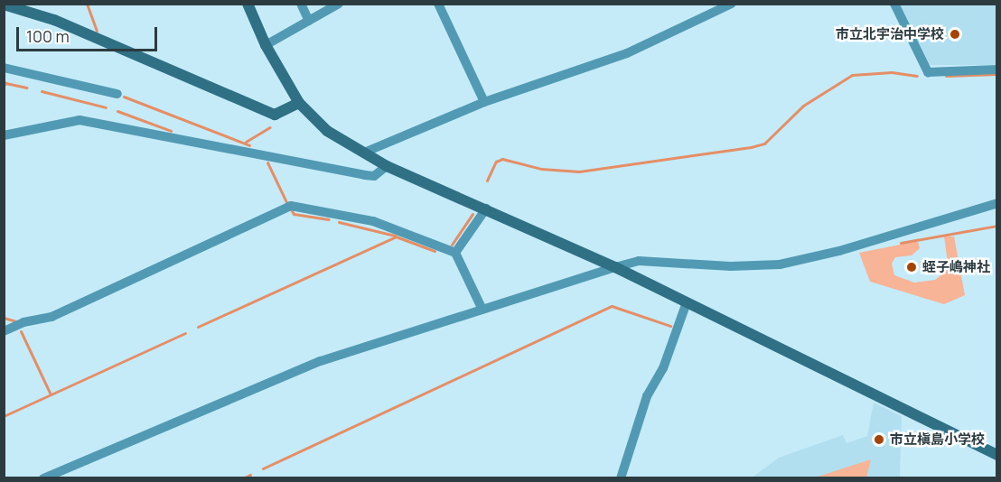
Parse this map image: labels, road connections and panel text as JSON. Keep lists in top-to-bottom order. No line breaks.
{"places":["市立北宇治中学校","蛭子嶋神社","市立槇島小学校"],"scale_bar":"100 m"}
